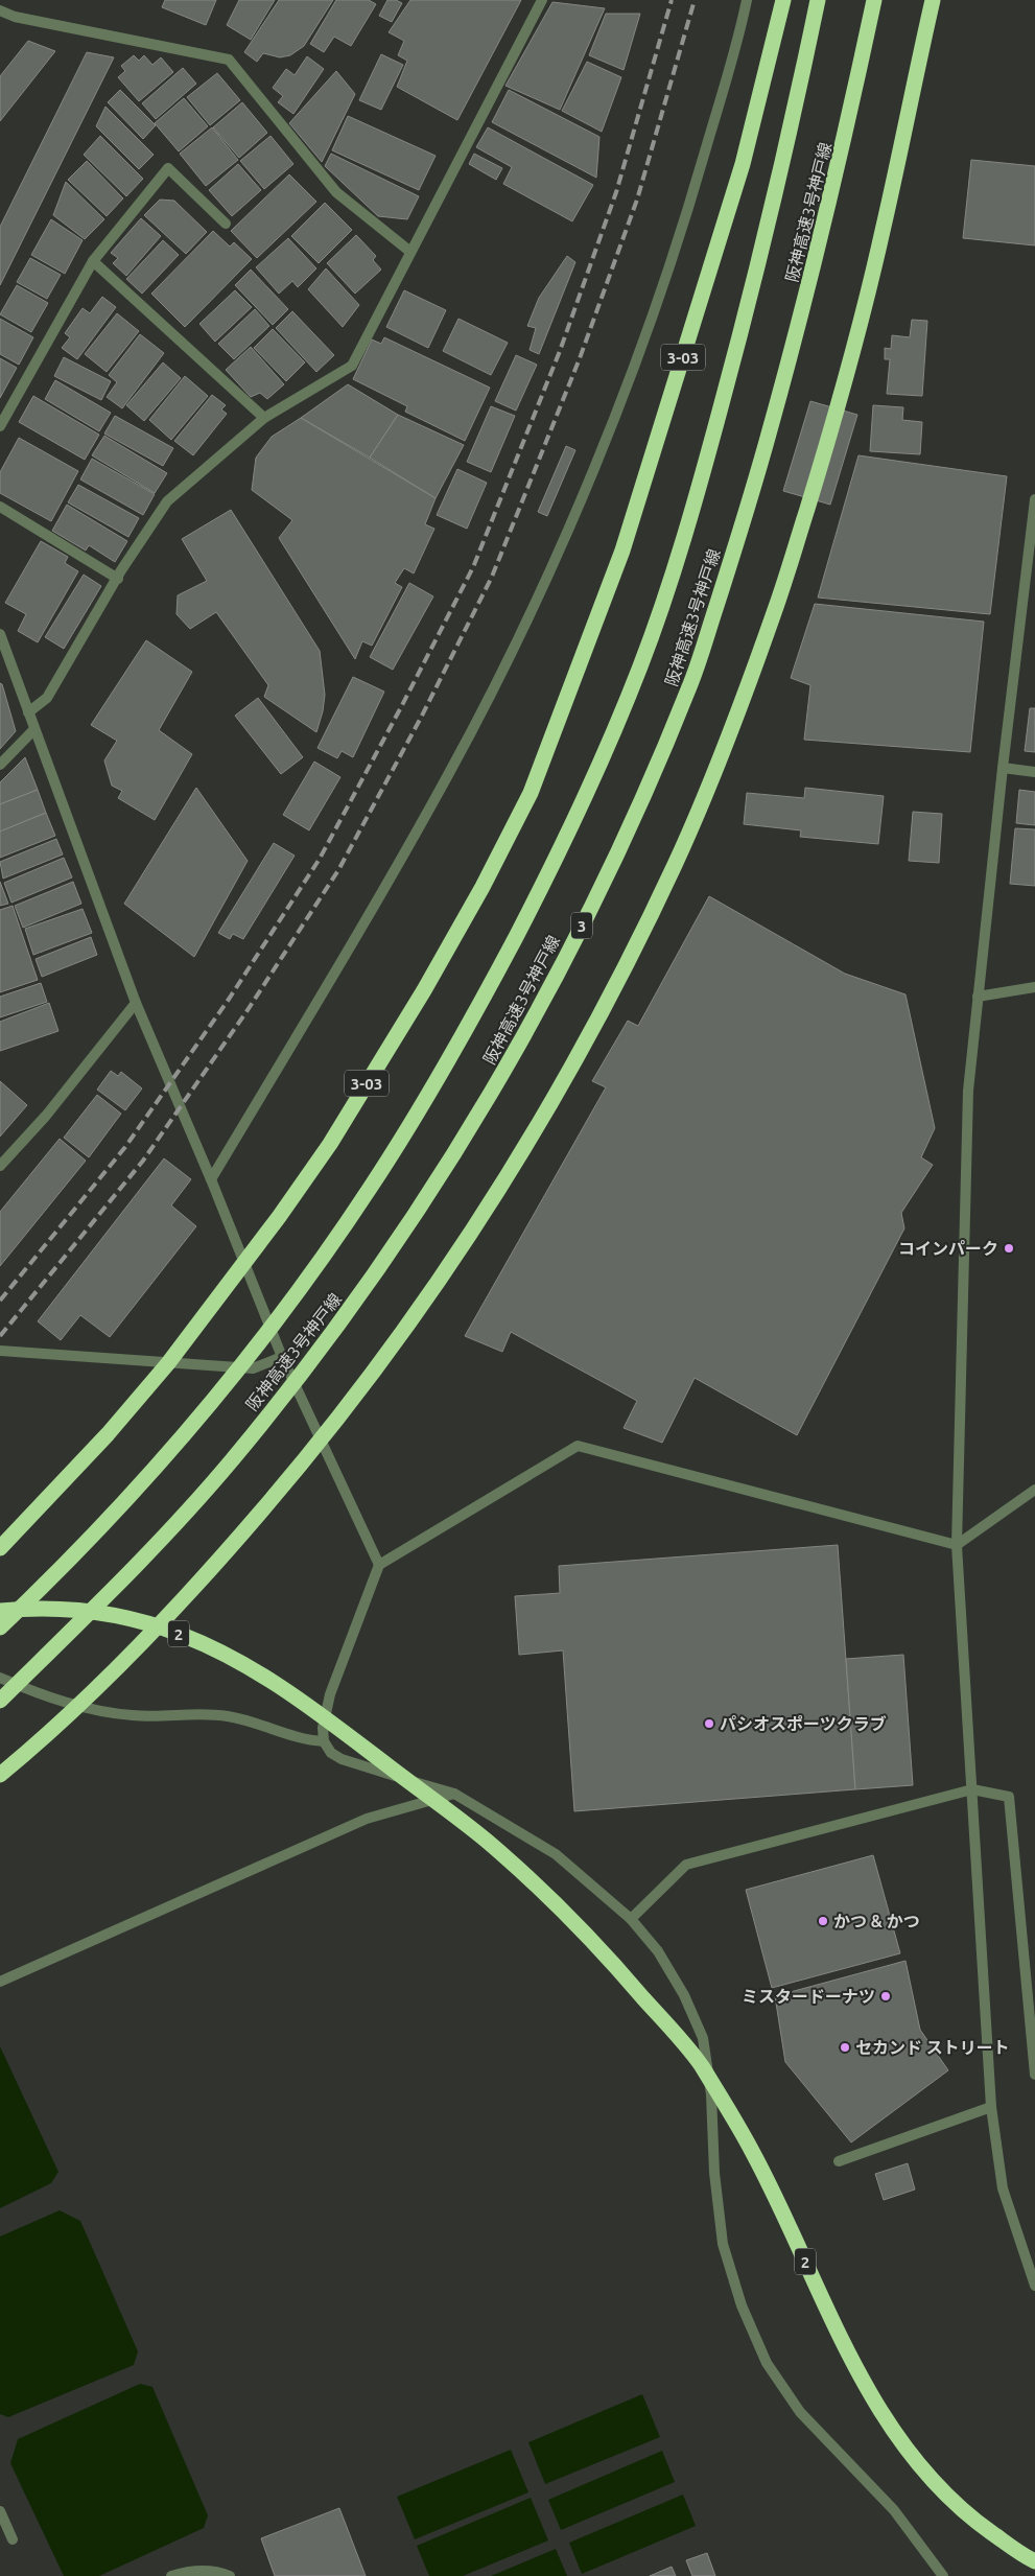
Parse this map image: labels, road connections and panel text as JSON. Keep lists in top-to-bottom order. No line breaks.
{"streets":{"highway":["阪神高速3号神戸線","3-03","3","2"]},"places":["コインパーク","パシオスポーツクラブ","かつ & かつ","ミスタードーナツ","セカンド ストリート"]}
